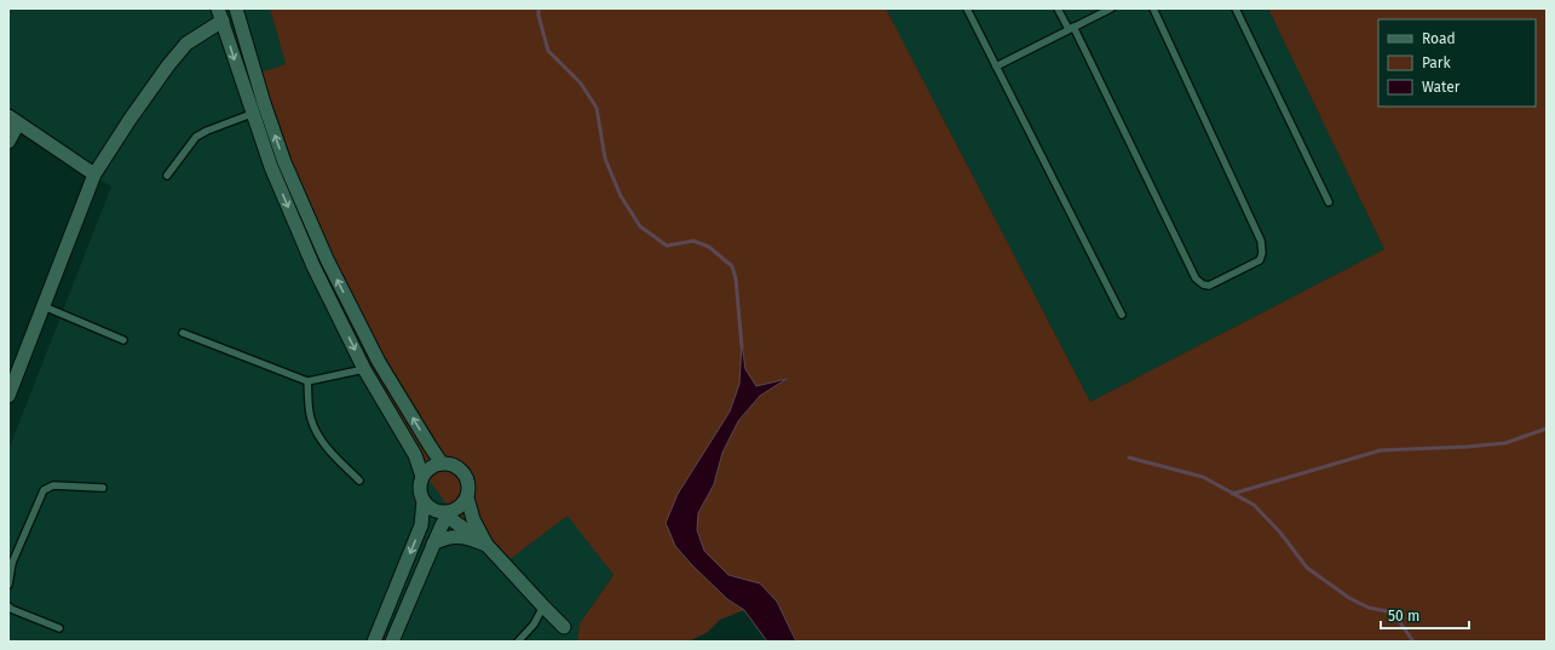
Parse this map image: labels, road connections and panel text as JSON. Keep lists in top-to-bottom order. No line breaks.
{"legend":["Road","Park","Water"],"scale_bar":"50 m"}
